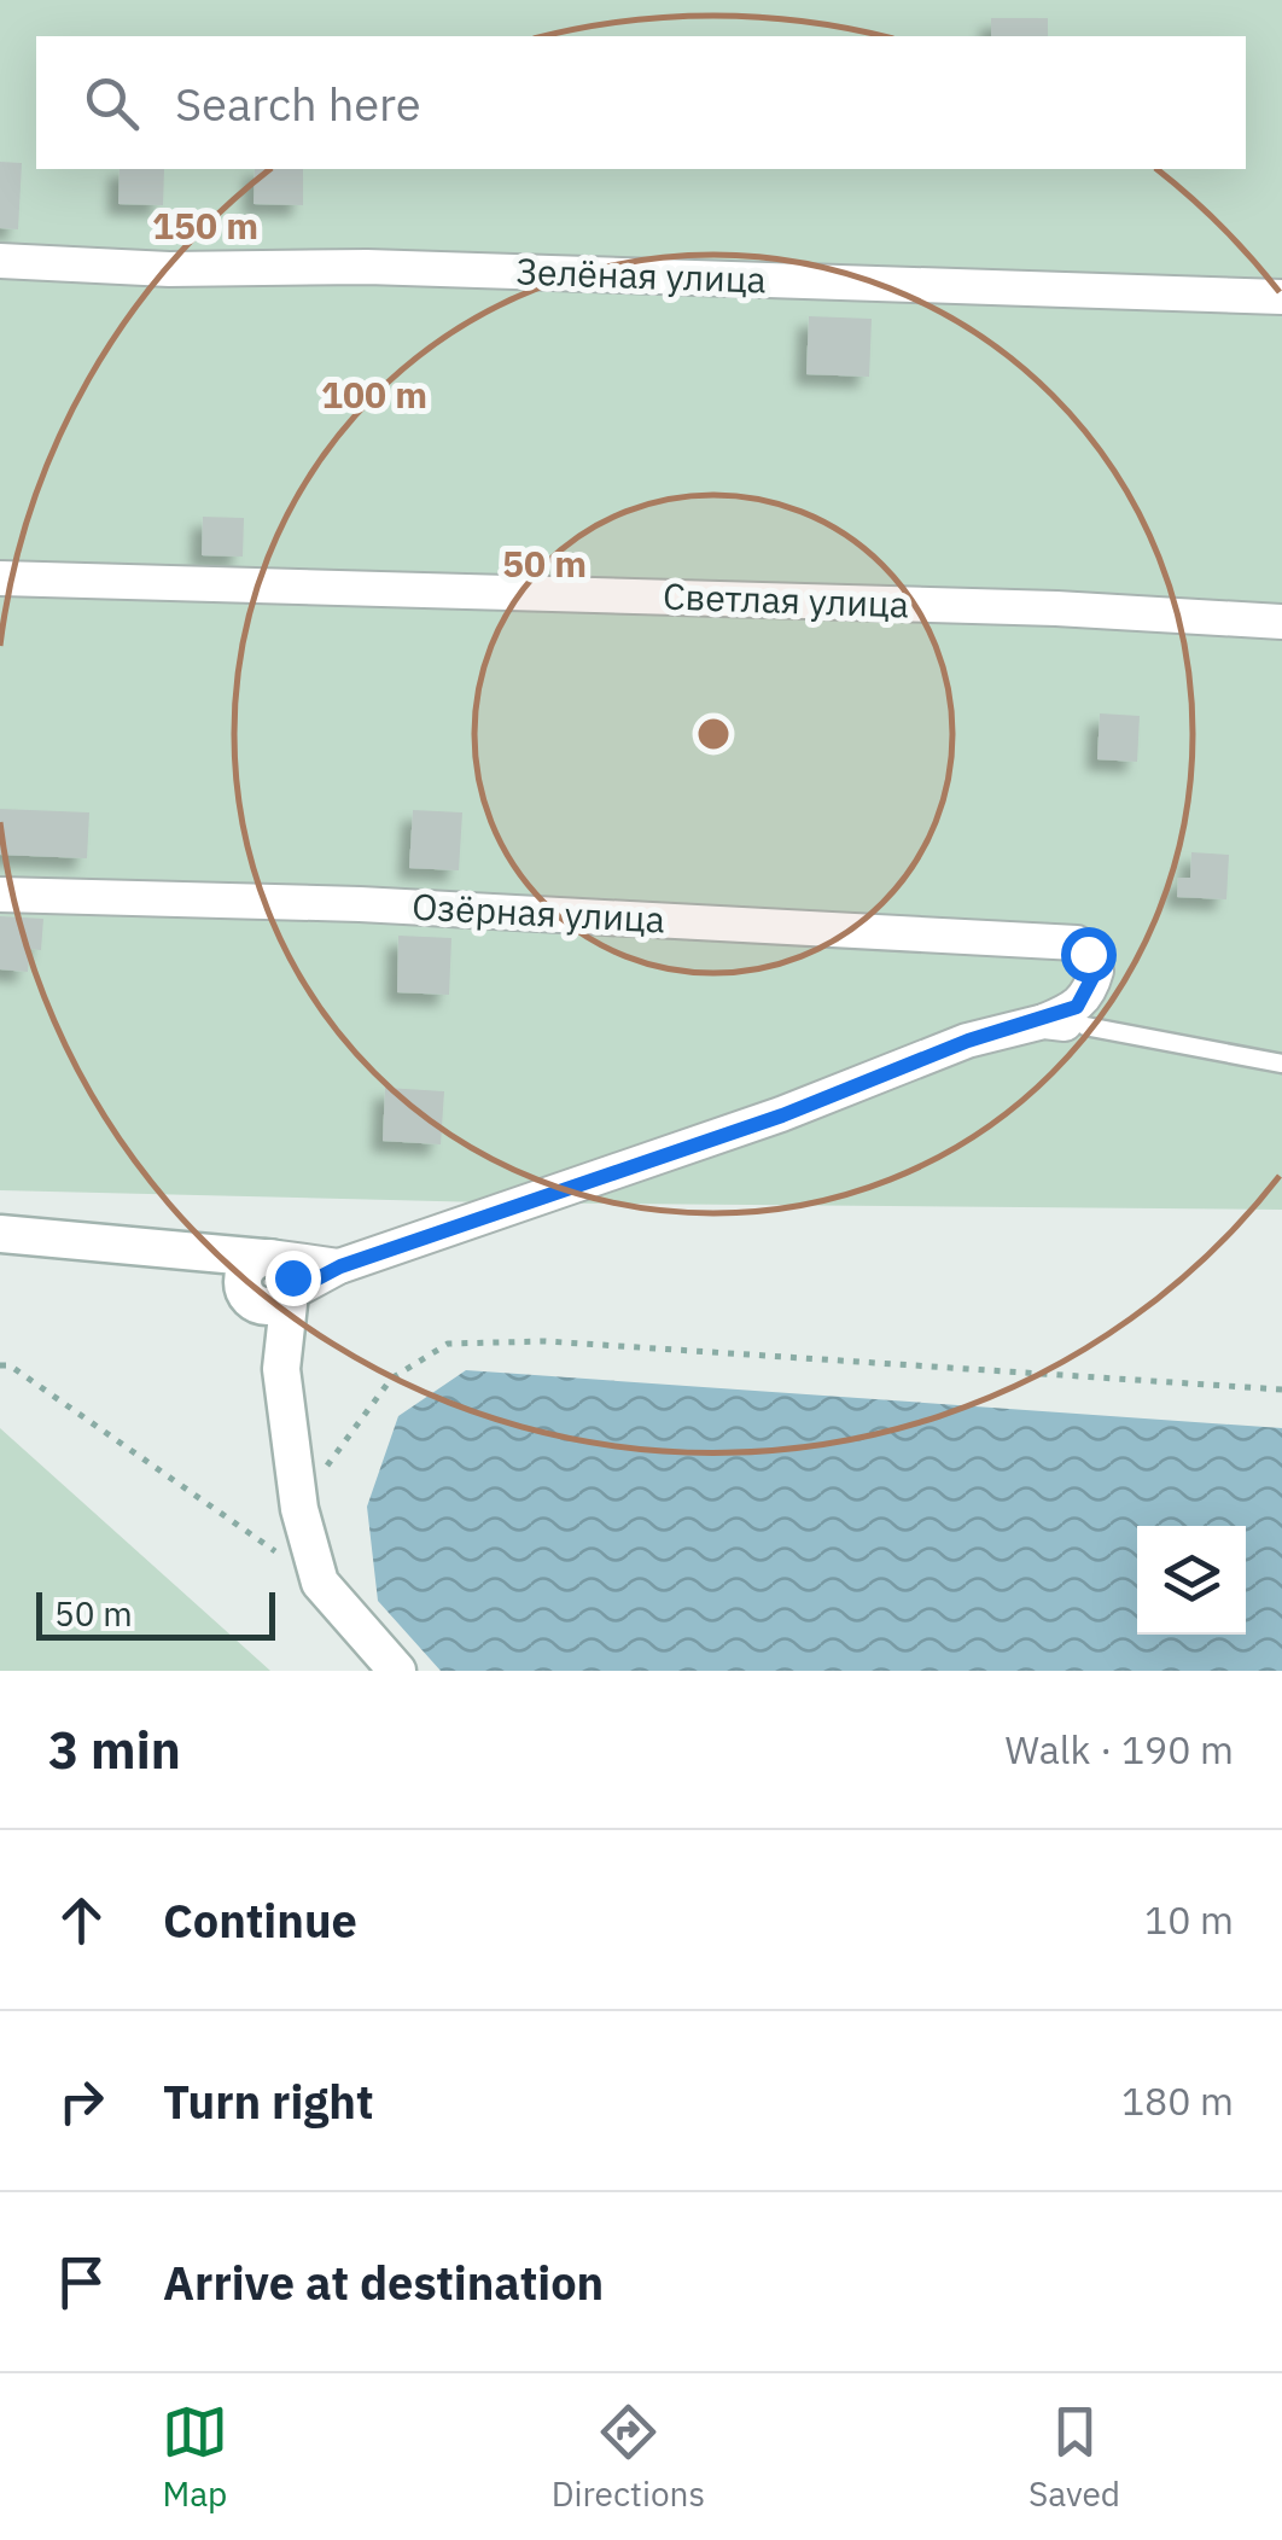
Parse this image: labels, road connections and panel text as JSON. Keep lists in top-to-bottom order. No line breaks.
{"streets":{"street":["Зелёная улица","Светлая улица","Озёрная улица"]},"scale_bar":"50 m","page":{"search":"Search here","scale":"50 m","heading":["3 min","Walk · 190 m"],"list":[["Continue","10 m"],["Turn right","180 m"],"Arrive at destination"],"nav":["Map","Directions","Saved"]},"rings":["150 m","100 m","50 m"]}
